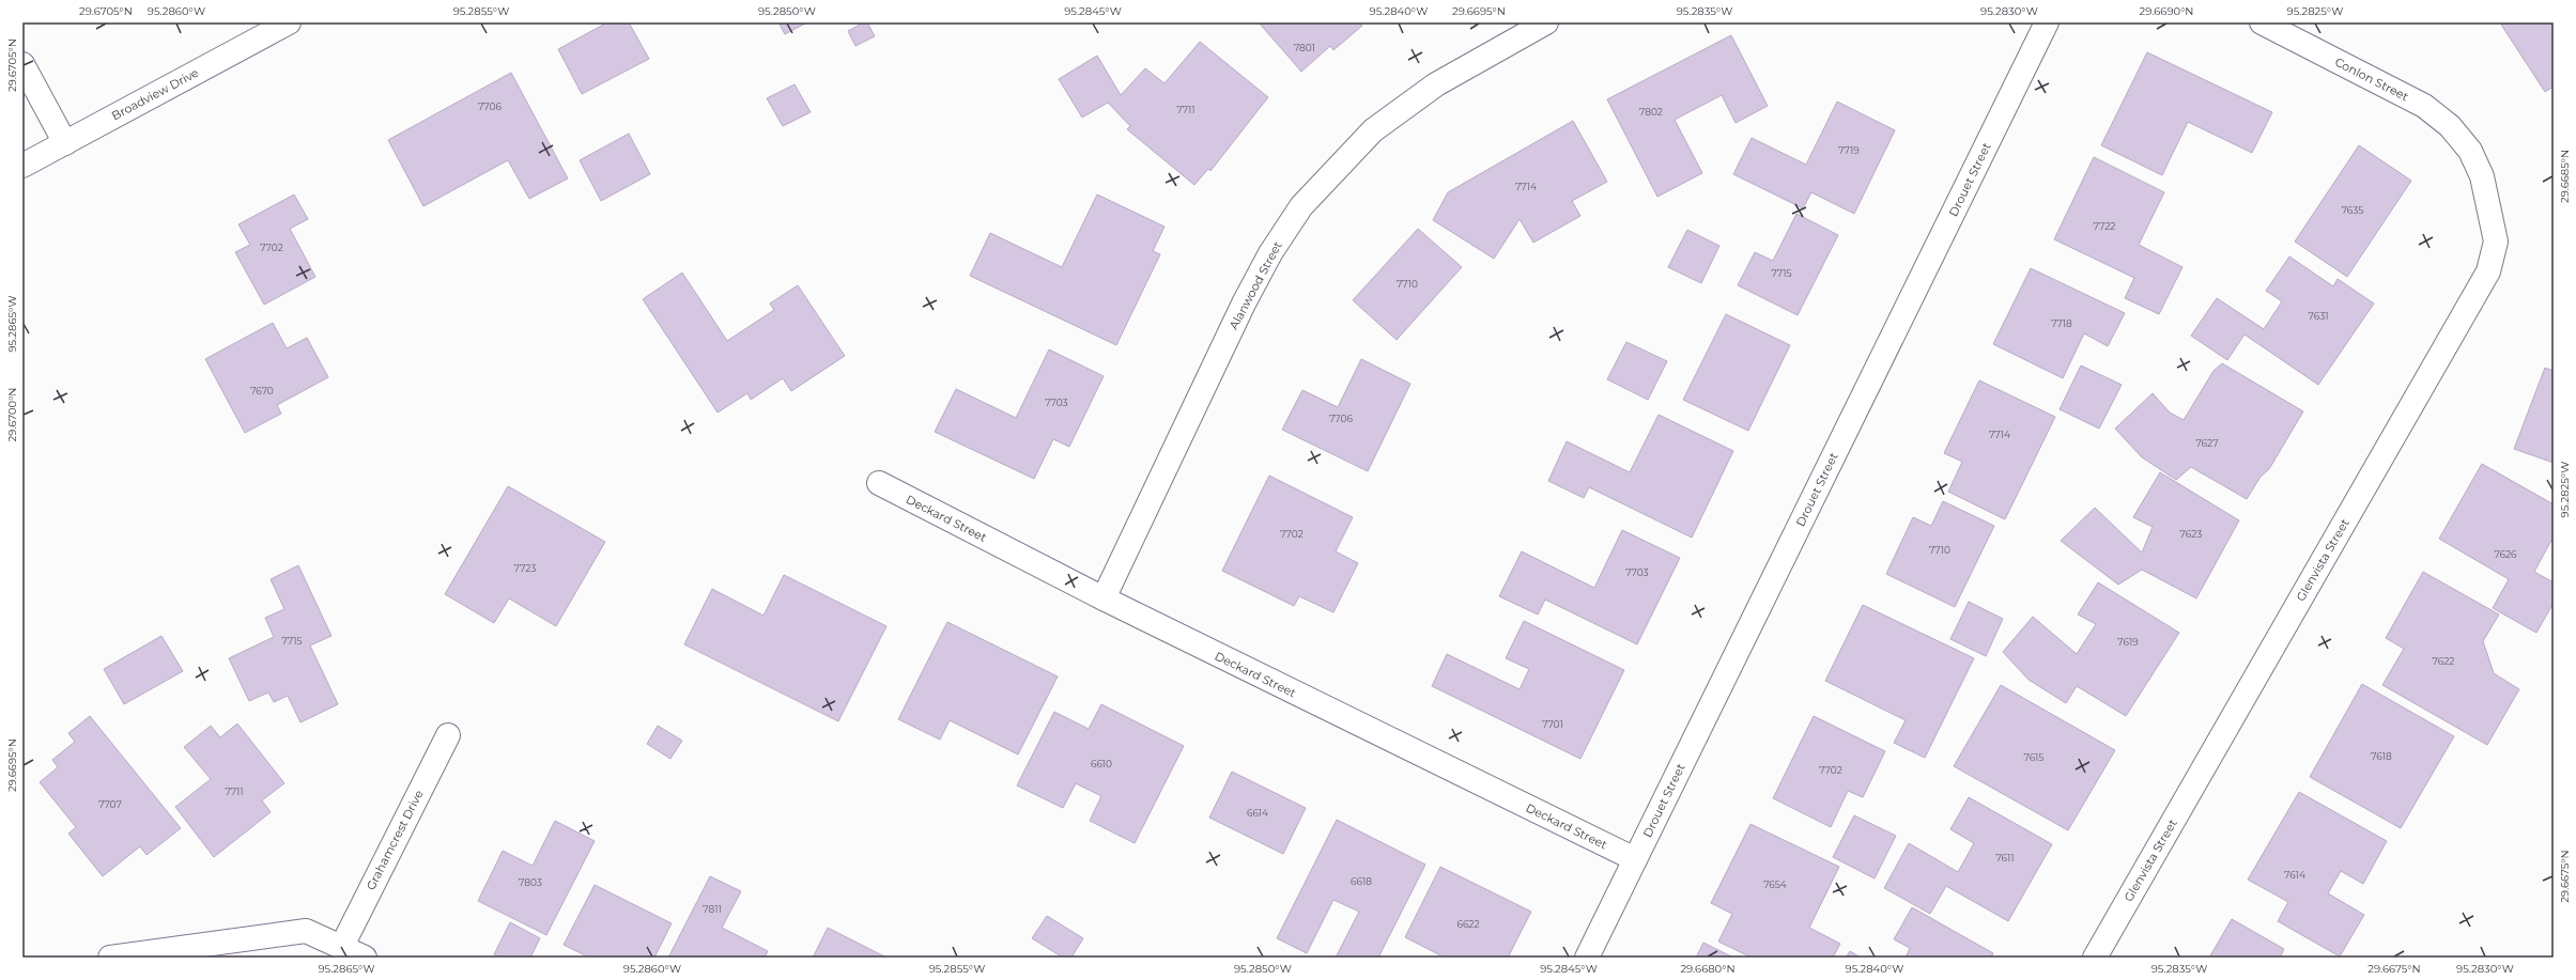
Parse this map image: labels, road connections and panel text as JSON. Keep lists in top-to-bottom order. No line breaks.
{"streets":{"street":["Conlon Street","Broadview Drive","Drouet Street","Alanwood Street","Deckard Street","Glenvista Street","Grahamcrest Drive"]},"crossings":[["Conlon Street","Glenvista Street"],["Drouet Street","Deckard Street"],["Alanwood Street","Deckard Street"]],"house_numbers":["7801","7706","7711","7802","7719","7714","7635","7722","7702","7715","7710","7631","7718","7670","7703","7706","7714","7627","7702","7623","7710","7626","7723","7703","7715","7619","7622","7701","7618","7615","6610","7702","7711","7707","6614","7611","7614","6618","7803","7654","7811","6622"],"coordinates":["29.6705°N","95.2860°W","95.2855°W","95.2850°W","95.2845°W","95.2840°W","29.6695°N","95.2835°W","95.2830°W","29.6690°N","95.2825°W","29.6685°N","95.2865°W","29.6700°N","29.6675°N","29.6680°N"]}
